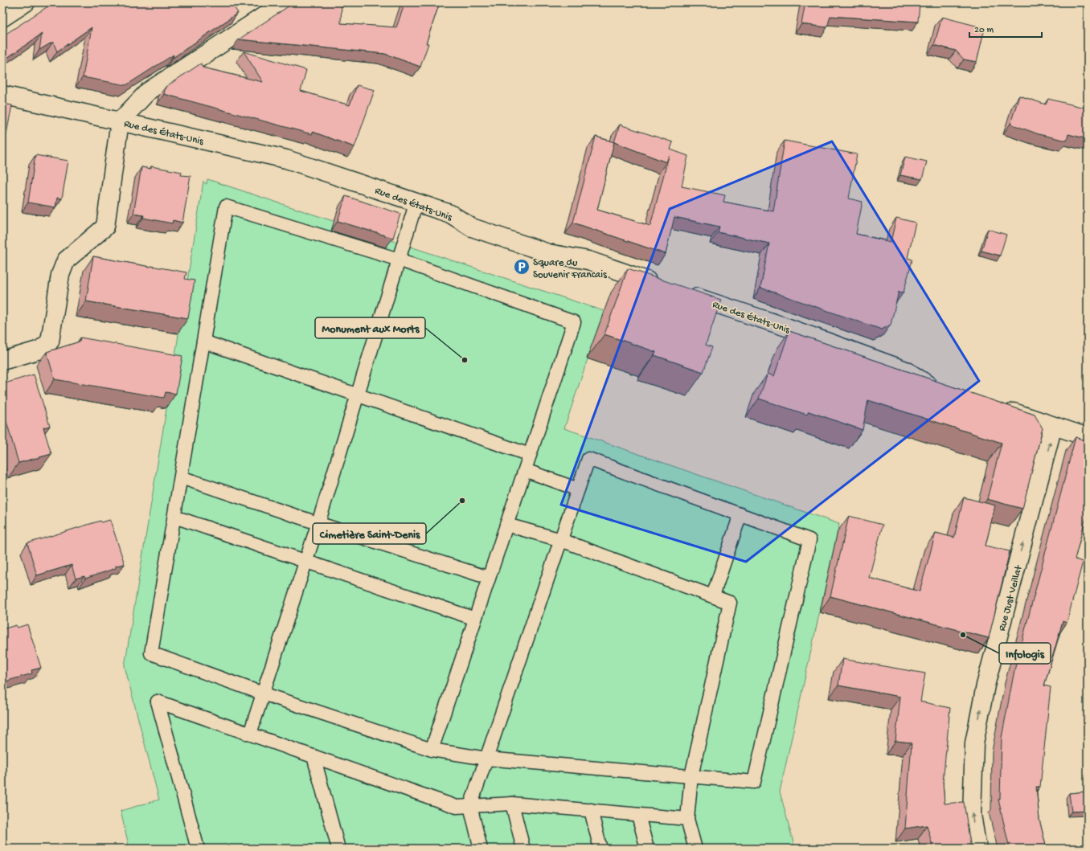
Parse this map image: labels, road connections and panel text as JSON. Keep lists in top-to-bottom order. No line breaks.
{"streets":{"street":["Rue des États-Unis","Rue Just Veillat"]},"one_way":["Rue Just Veillat"],"places":{"parking":["Square du Souvenir Francais"],"other":["Monument aux Morts","Cimetière Saint-Denis","Infologis"]},"scale_bar":"20 m"}
